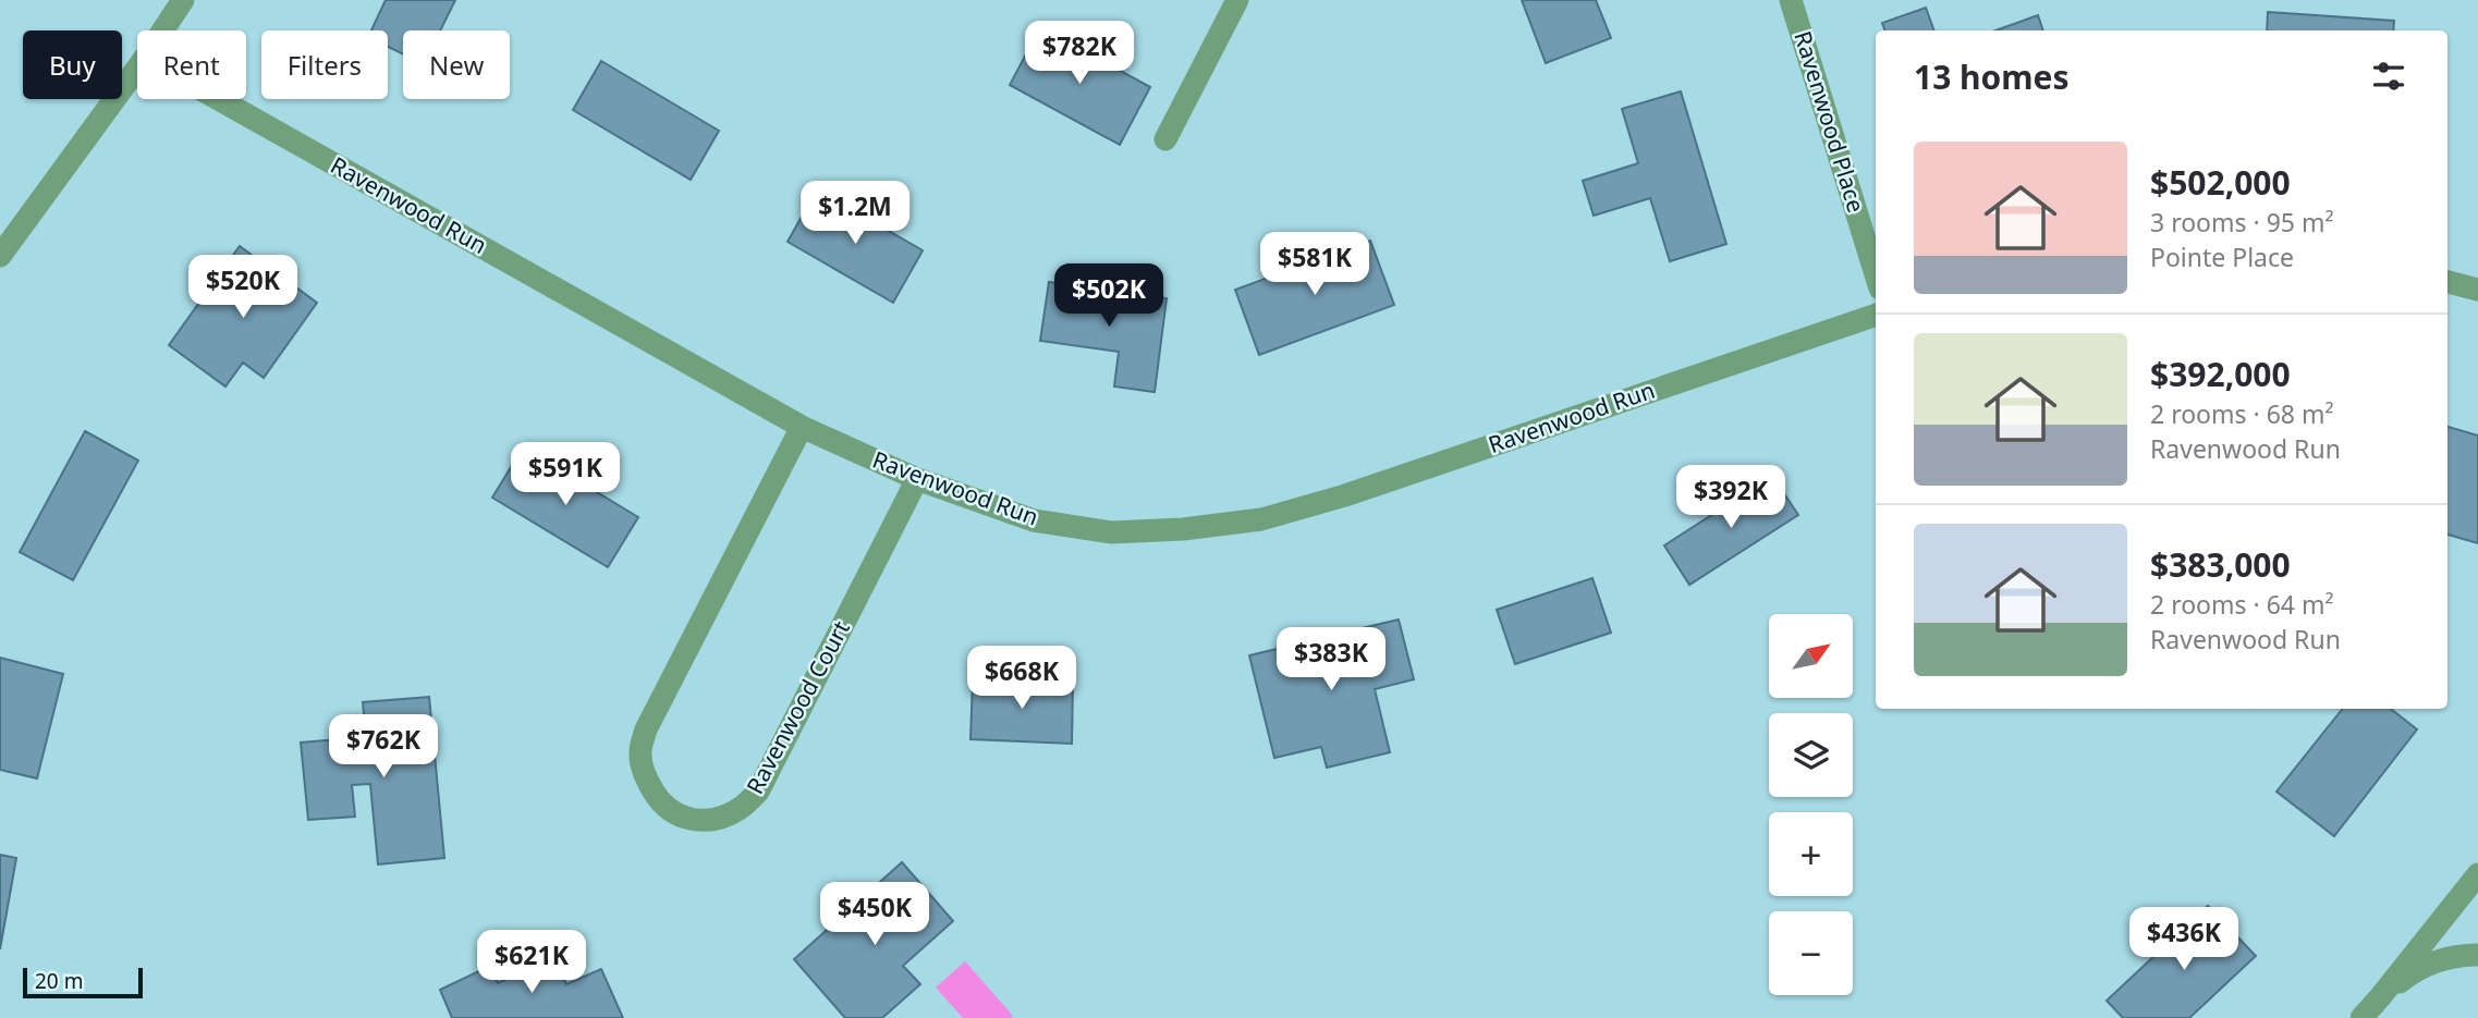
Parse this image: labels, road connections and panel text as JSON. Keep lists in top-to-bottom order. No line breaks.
{"streets":{"street":["Ravenwood Place","Ravenwood Run","Ravenwood Court"]},"crossings":[["Ravenwood Run","Ravenwood Court"]],"scale_bar":"20 m","north":"top right","page":{"price":["$782K","$1.2M","$581K","$520K","$502K","$591K","$392K","$383K","$668K","$762K","$450K","$436K","$621K"],"chip":["Buy","Rent","Filters","New"],"heading":"13 homes","list":[{"name":"$502,000","note":"3 rooms · 95 m² · Pointe Place"},{"name":"$392,000","note":"2 rooms · 68 m² · Ravenwood Run"},{"name":"$383,000","note":"2 rooms · 64 m² · Ravenwood Run"}],"map_buttons":["+","−"],"scale":"20 m"}}
